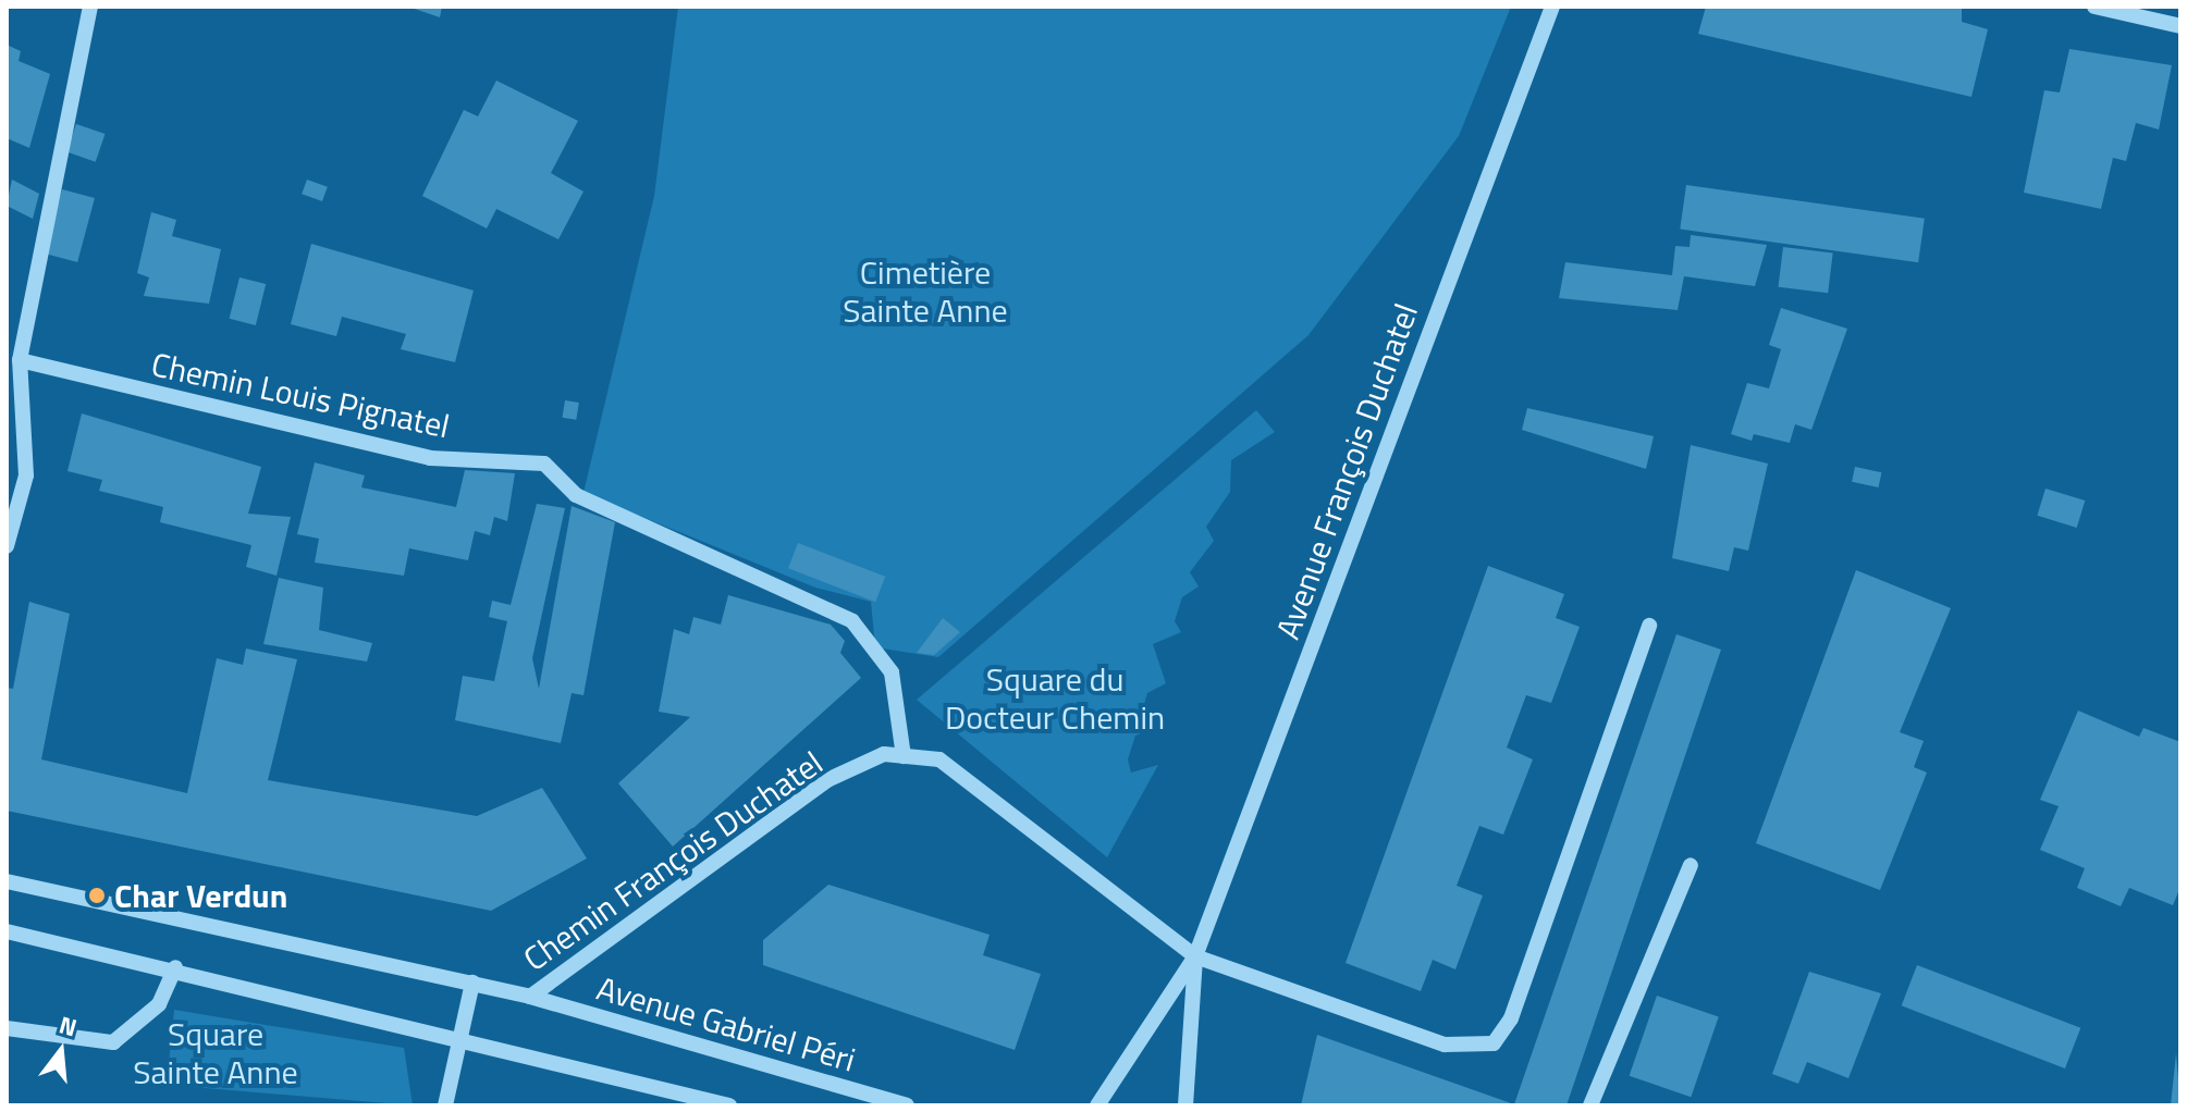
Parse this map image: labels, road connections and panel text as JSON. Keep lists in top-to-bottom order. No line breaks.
{"streets":{"street":["Chemin Louis Pignatel","Avenue François Duchatel","Chemin François Duchatel","Avenue Gabriel Péri"]},"crossings":[["Chemin Louis Pignatel","Chemin François Duchatel"],["Avenue François Duchatel","Chemin François Duchatel"],["Chemin François Duchatel","Avenue Gabriel Péri"]],"parks":["Cimetière Sainte Anne","Square du Docteur Chemin","Square Sainte Anne"],"places":["Char Verdun"],"north":"top"}
